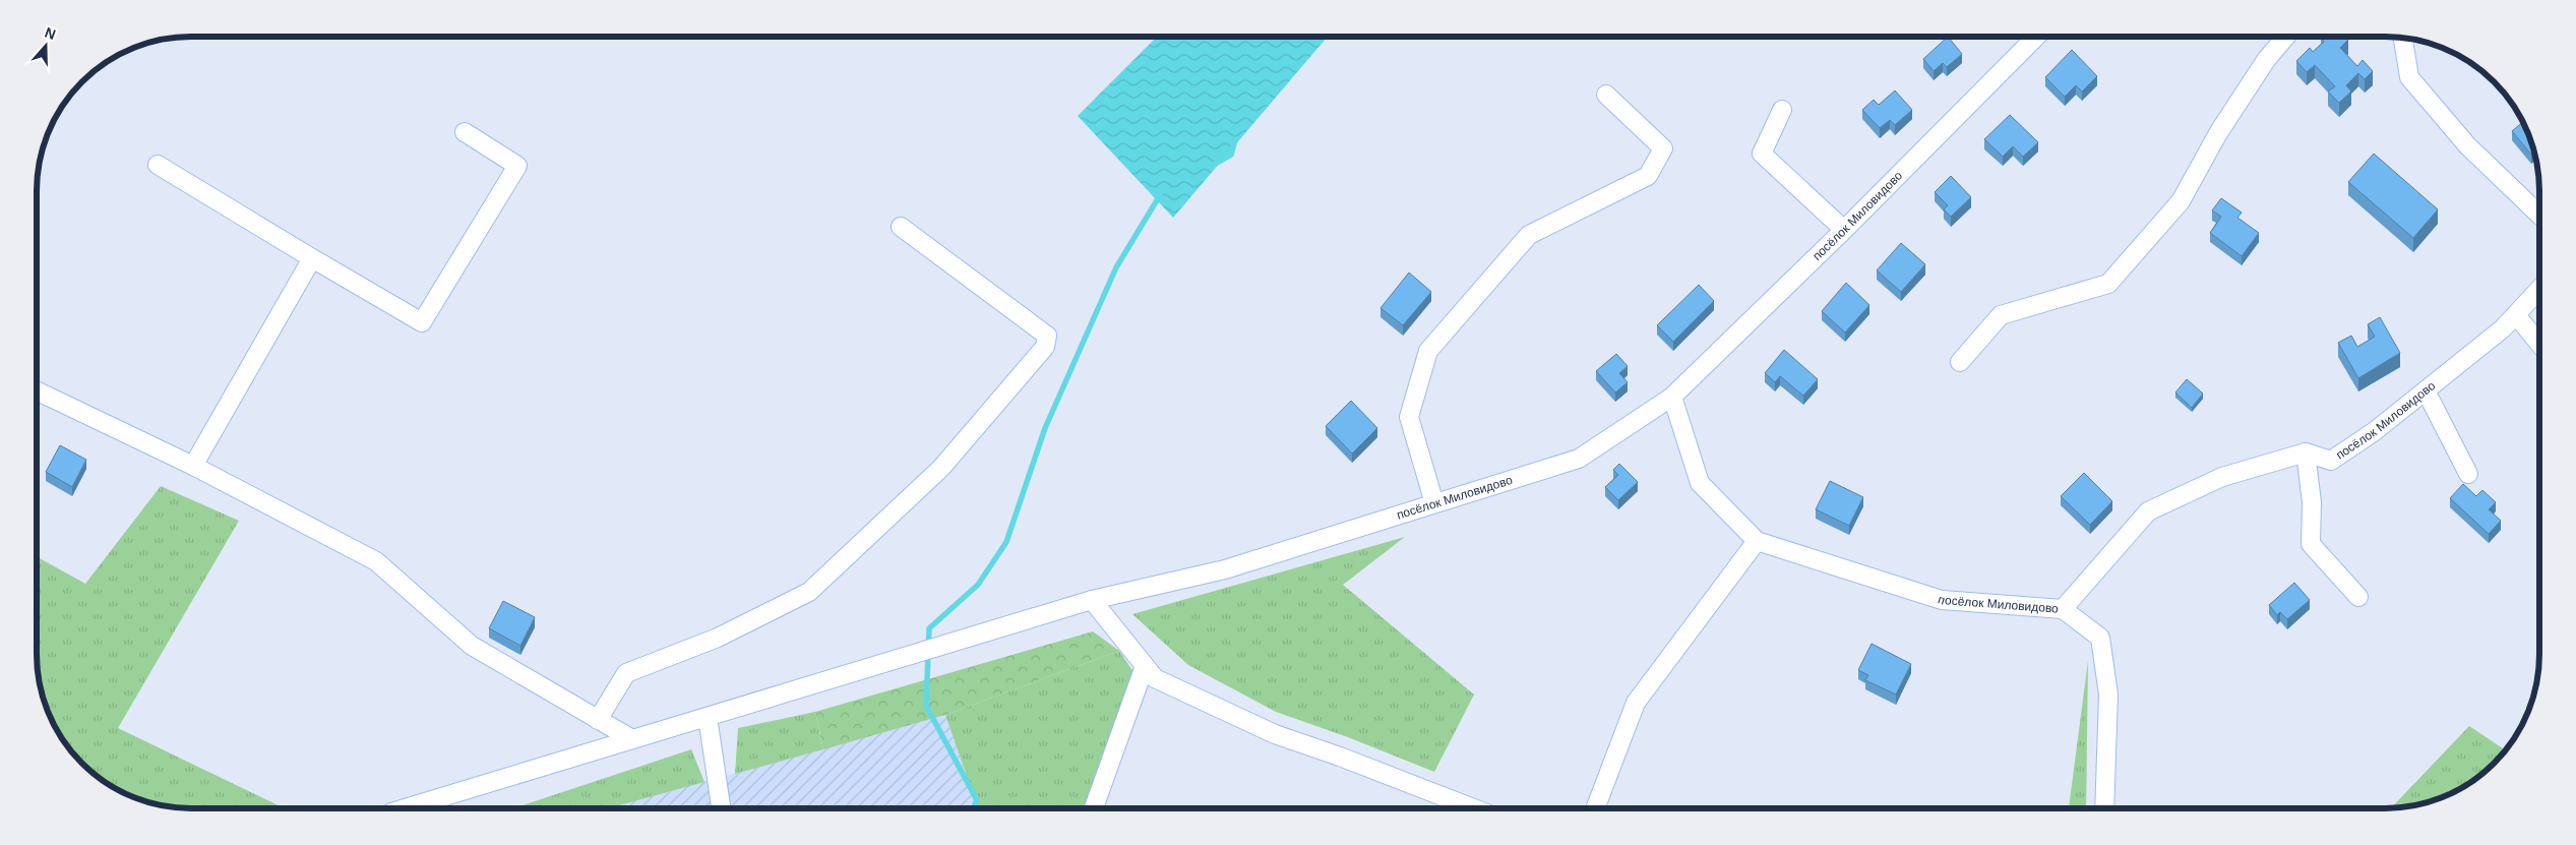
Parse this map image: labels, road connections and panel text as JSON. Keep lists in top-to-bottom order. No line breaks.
{"streets":{"street":["посёлок Миловидово"]},"north":"top"}
